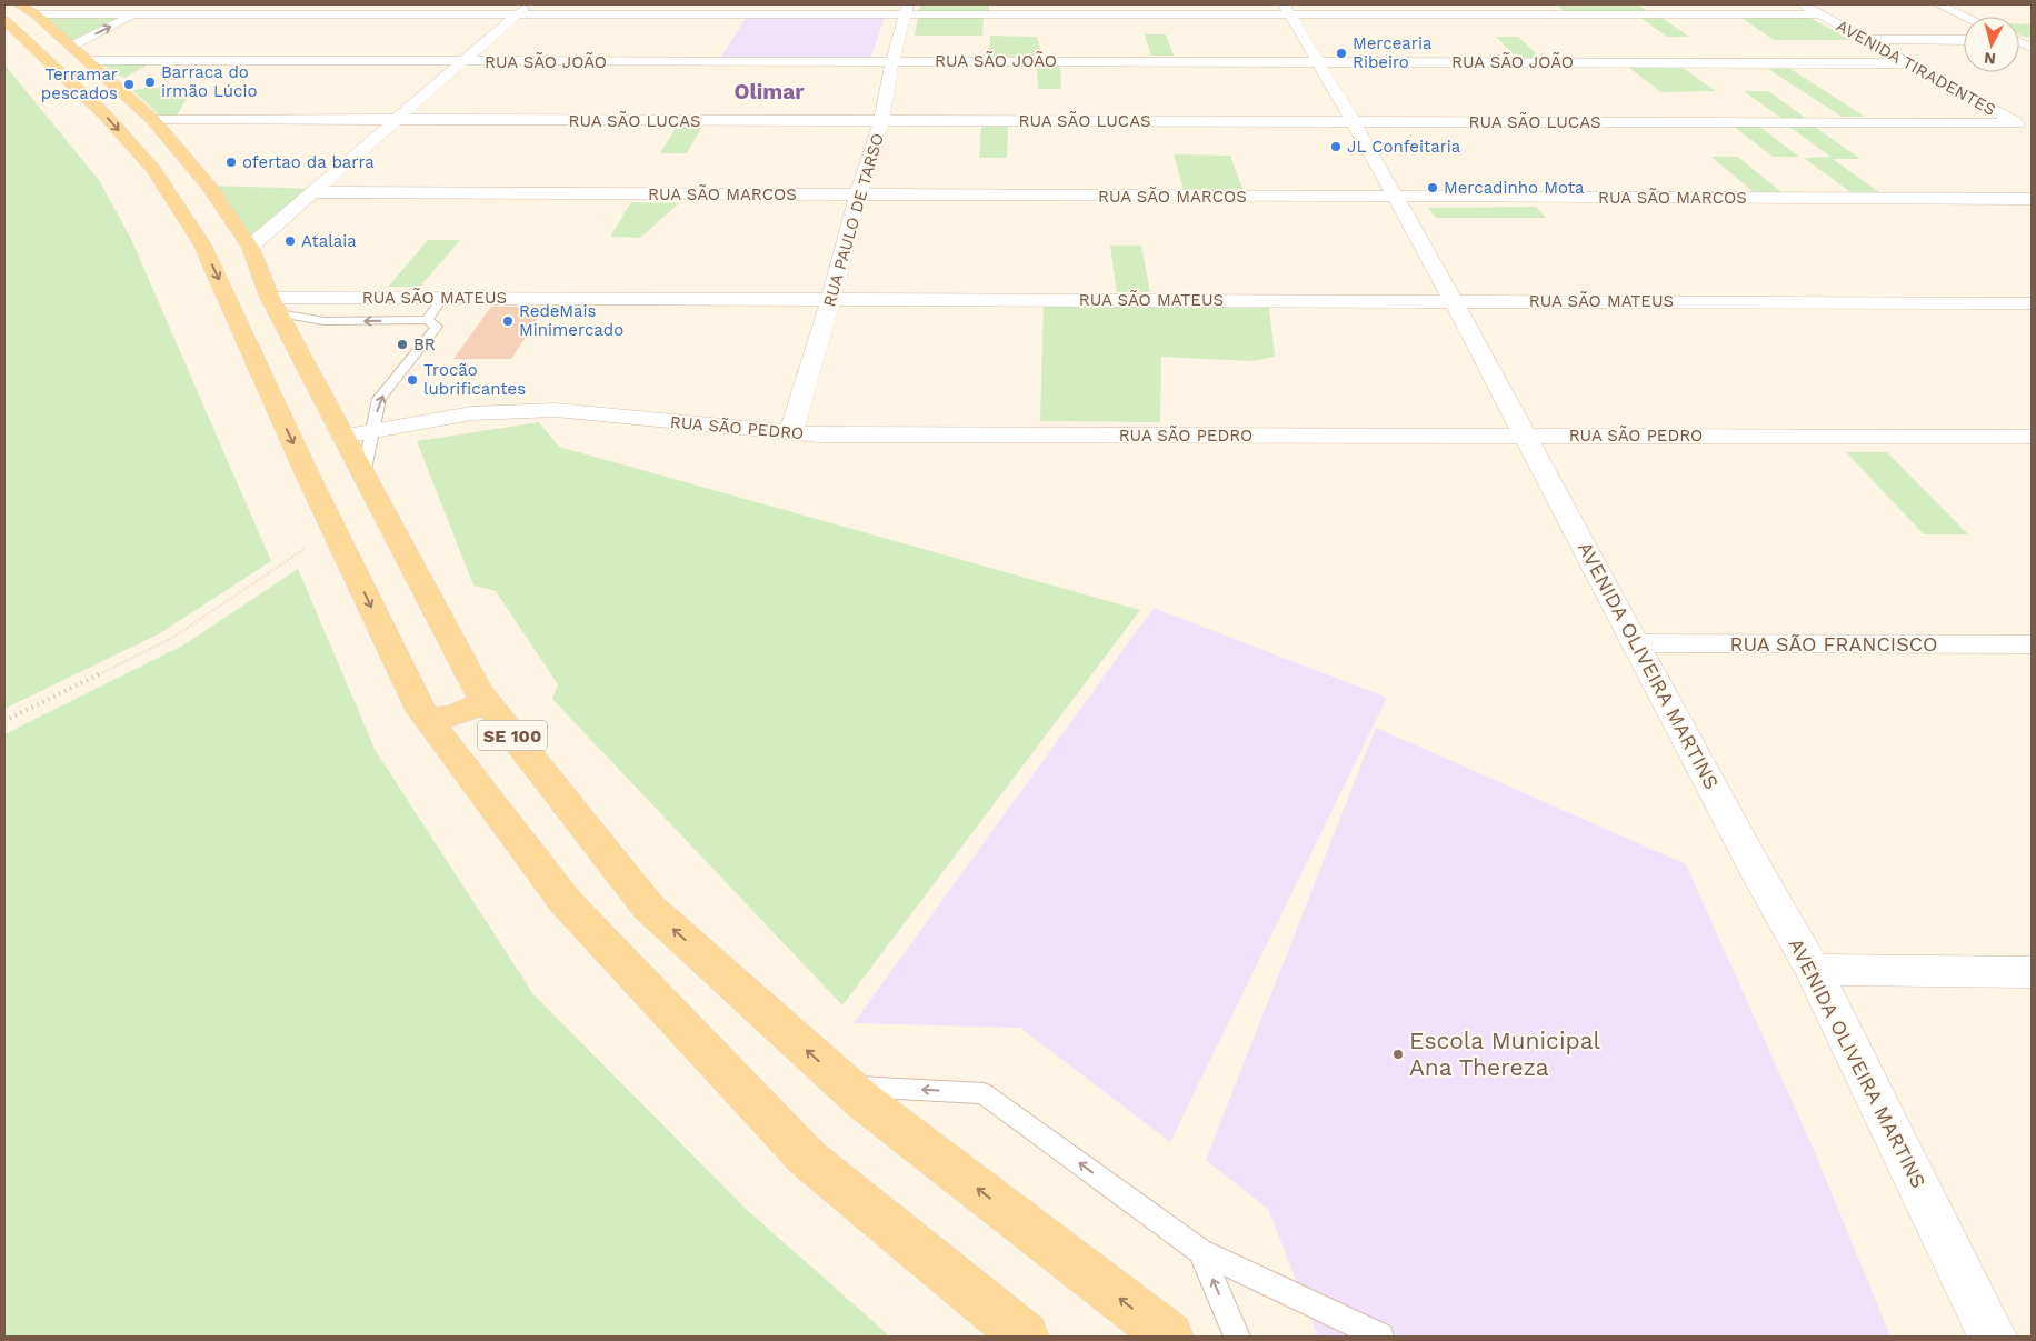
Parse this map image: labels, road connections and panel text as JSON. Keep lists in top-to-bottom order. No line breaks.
{"streets":{"main road":["SE 100"],"street":["RUA SÃO JOÃO","AVENIDA TIRADENTES","RUA SÃO LUCAS","RUA SÃO MARCOS","RUA PAULO DE TARSO","RUA SÃO MATEUS","RUA SÃO PEDRO","RUA SÃO FRANCISCO","AVENIDA OLIVEIRA MARTINS"]},"crossings":[["RUA SÃO JOÃO","AVENIDA TIRADENTES"],["RUA SÃO JOÃO","RUA PAULO DE TARSO"],["RUA SÃO JOÃO","AVENIDA OLIVEIRA MARTINS"],["RUA SÃO JOÃO","SE 100"],["AVENIDA TIRADENTES","RUA SÃO LUCAS"],["RUA SÃO LUCAS","RUA PAULO DE TARSO"],["RUA SÃO LUCAS","AVENIDA OLIVEIRA MARTINS"],["RUA SÃO LUCAS","SE 100"],["RUA SÃO MARCOS","RUA PAULO DE TARSO"],["RUA SÃO MARCOS","AVENIDA OLIVEIRA MARTINS"],["RUA PAULO DE TARSO","RUA SÃO MATEUS"],["RUA PAULO DE TARSO","RUA SÃO PEDRO"],["RUA SÃO MATEUS","AVENIDA OLIVEIRA MARTINS"],["RUA SÃO MATEUS","SE 100"],["RUA SÃO PEDRO","AVENIDA OLIVEIRA MARTINS"],["RUA SÃO PEDRO","SE 100"],["RUA SÃO FRANCISCO","AVENIDA OLIVEIRA MARTINS"]],"districts":["Olimar"],"places":["Mercearia Ribeiro","Barraca do irmão Lúcio","Terramar pescados","JL Confeitaria","ofertao da barra","Mercadinho Mota","Atalaia","RedeMais Minimercado","BR","Trocão lubrificantes","Escola Municipal Ana Thereza"],"north":"bottom"}
